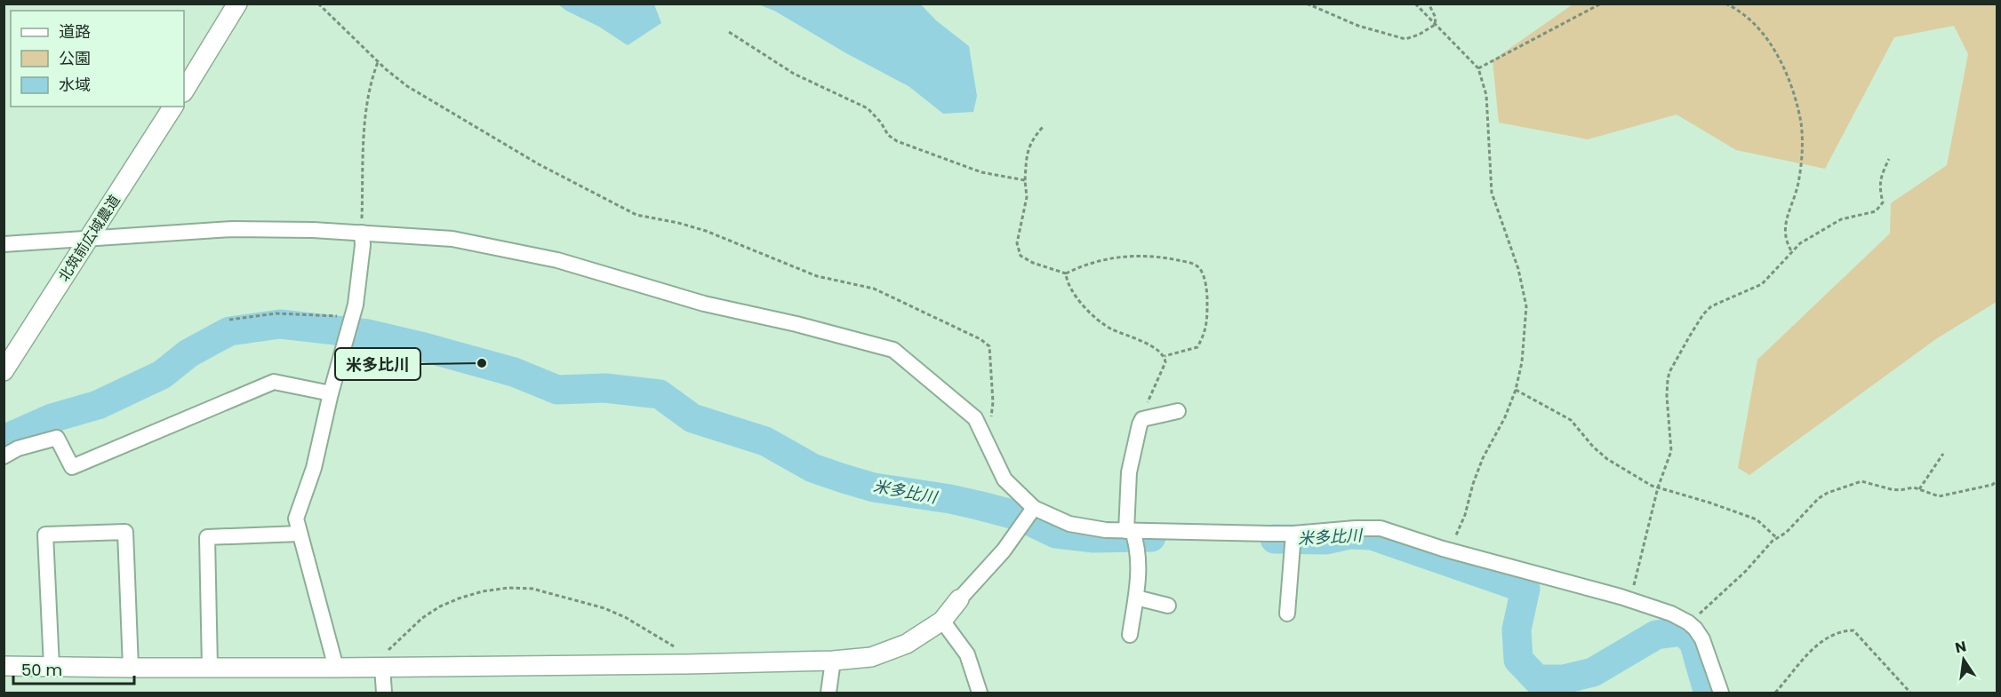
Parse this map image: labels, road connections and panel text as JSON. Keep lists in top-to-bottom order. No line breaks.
{"streets":{"street":["北筑前広域農道"]},"water":["米多比川"],"places":["米多比川"],"legend":["道路","公園","水域"],"scale_bar":"50 m","north":"top"}
